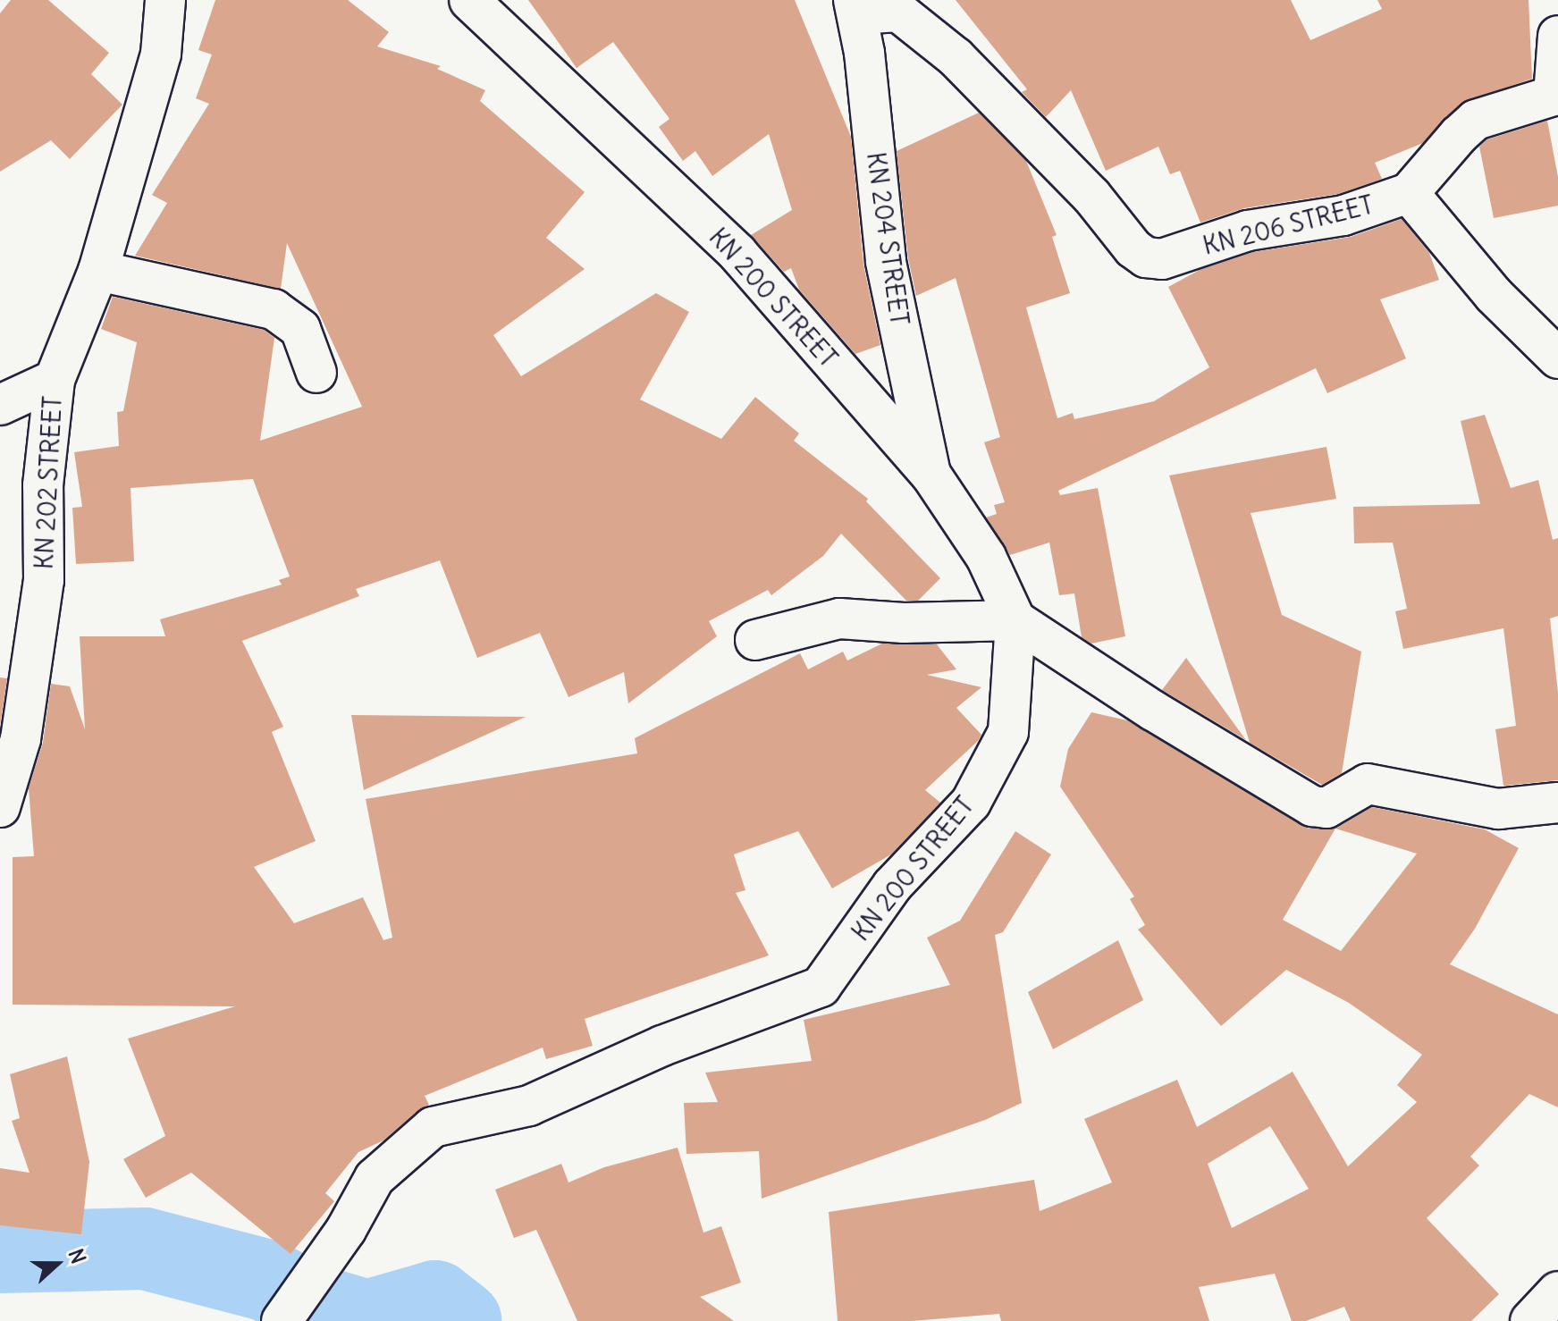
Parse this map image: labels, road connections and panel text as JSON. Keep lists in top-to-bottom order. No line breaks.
{"streets":{"street":["KN 206 STREET","KN 204 STREET","KN 200 STREET","KN 202 STREET"]},"crossings":[["KN 206 STREET","KN 204 STREET"],["KN 204 STREET","KN 200 STREET"]],"north":"right"}
